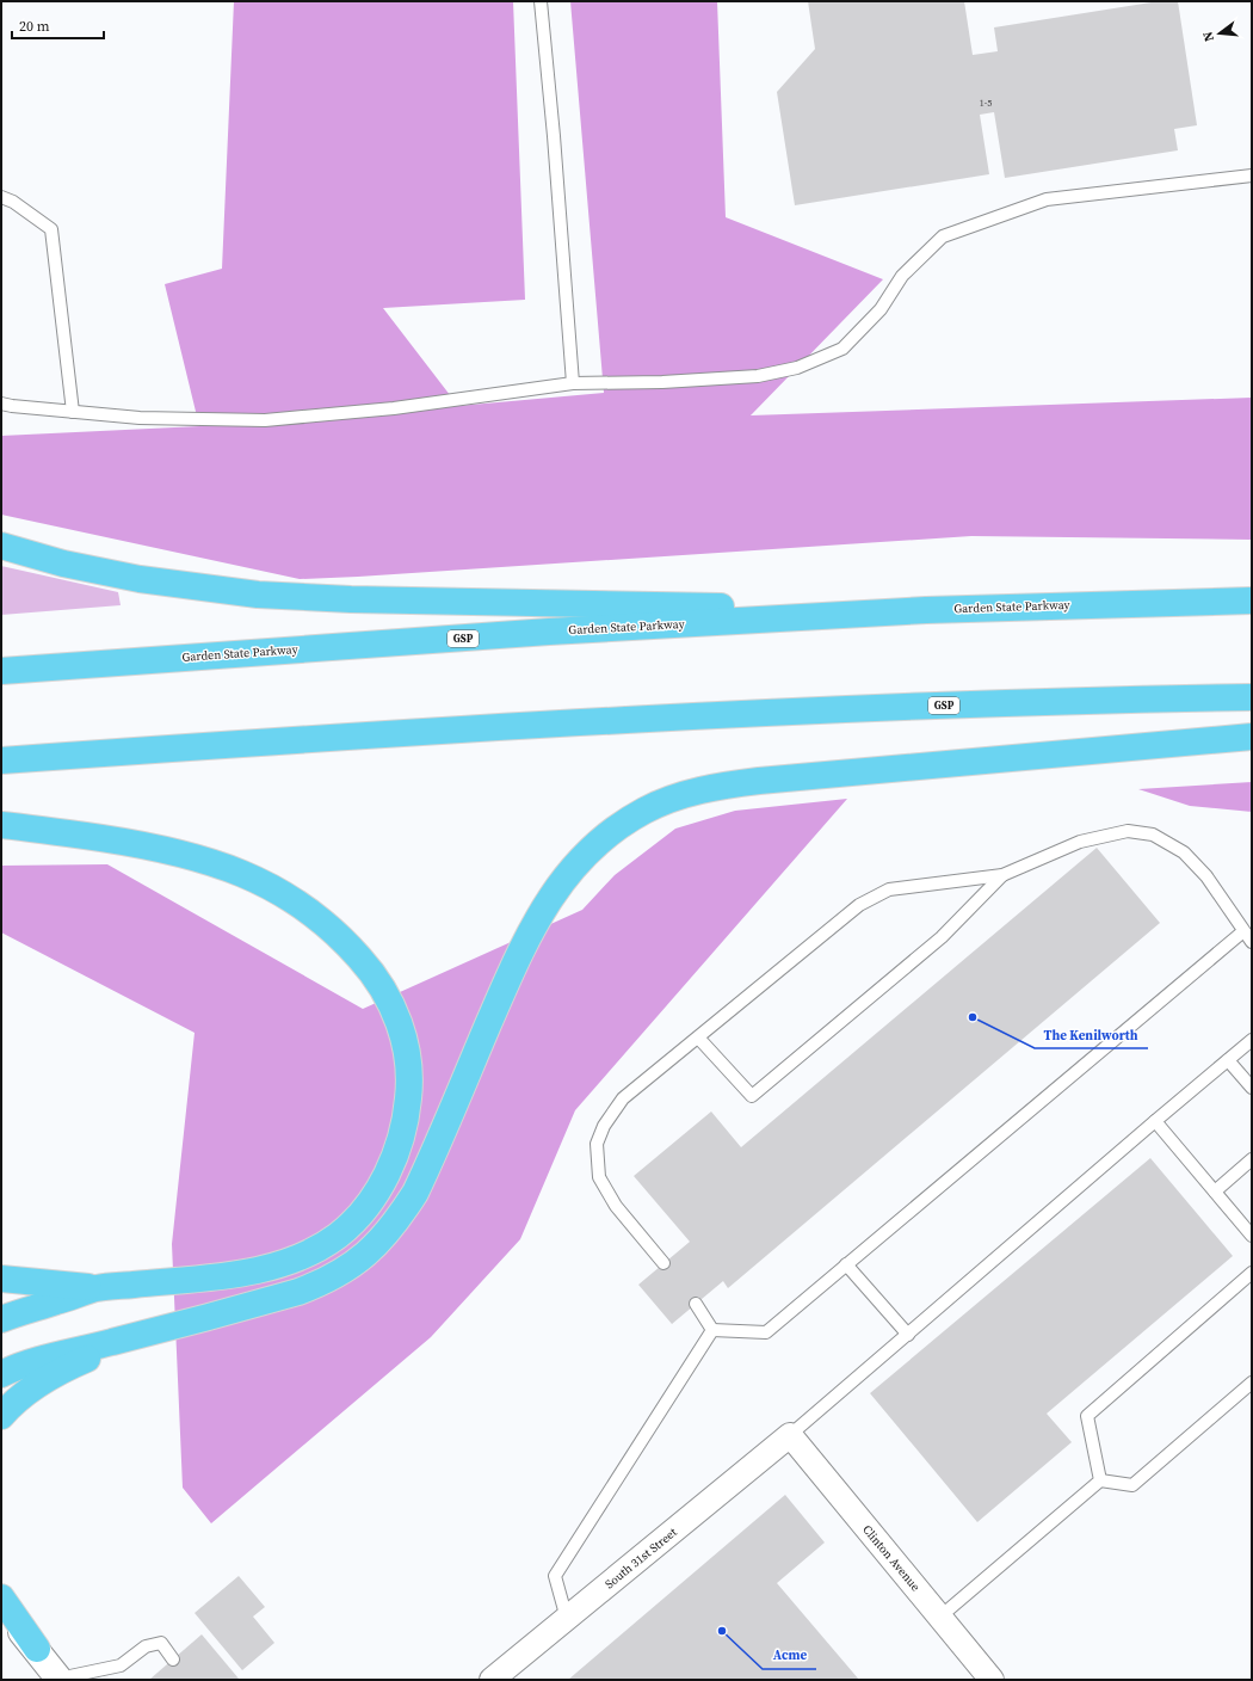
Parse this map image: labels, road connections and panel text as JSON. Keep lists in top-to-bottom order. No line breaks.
{"streets":{"highway":["Garden State Parkway","GSP"],"street":["South 31st Street","Clinton Avenue"]},"crossings":[["South 31st Street","Clinton Avenue"]],"places":["The Kenilworth","Acme"],"house_numbers":["1-5"],"scale_bar":"20 m","north":"left"}
